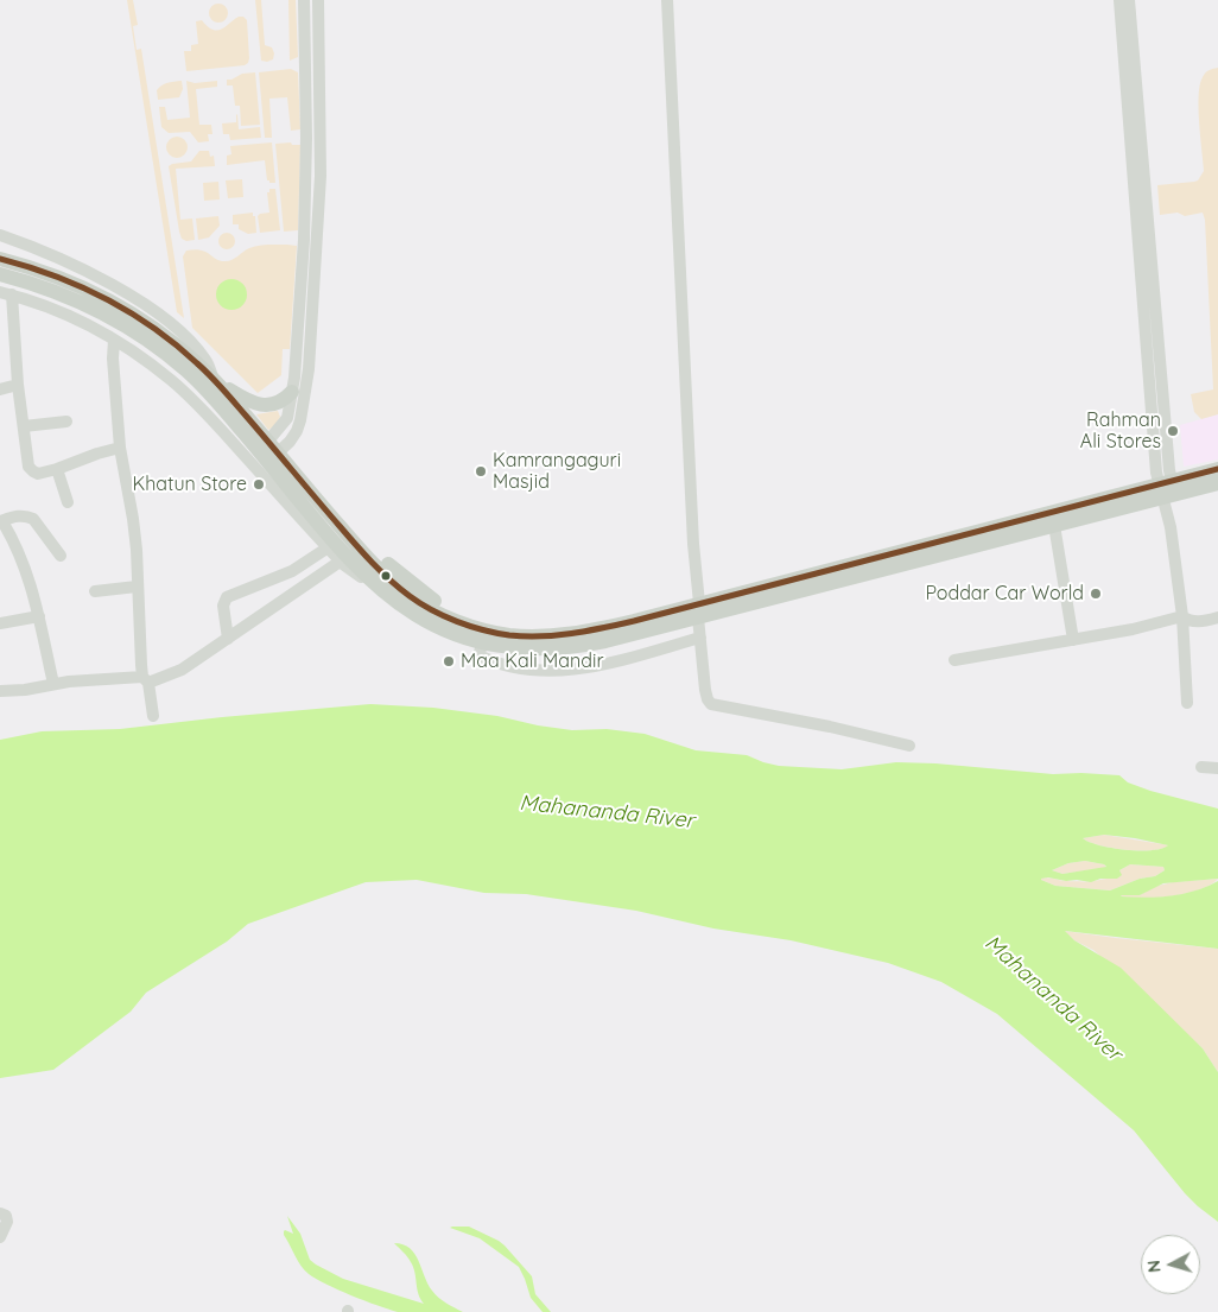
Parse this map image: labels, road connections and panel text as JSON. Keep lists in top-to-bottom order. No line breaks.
{"water":["Mahananda River"],"places":["Rahman Ali Stores","Kamrangaguri Masjid","Khatun Store","Poddar Car World","Maa Kali Mandir"],"north":"left"}
